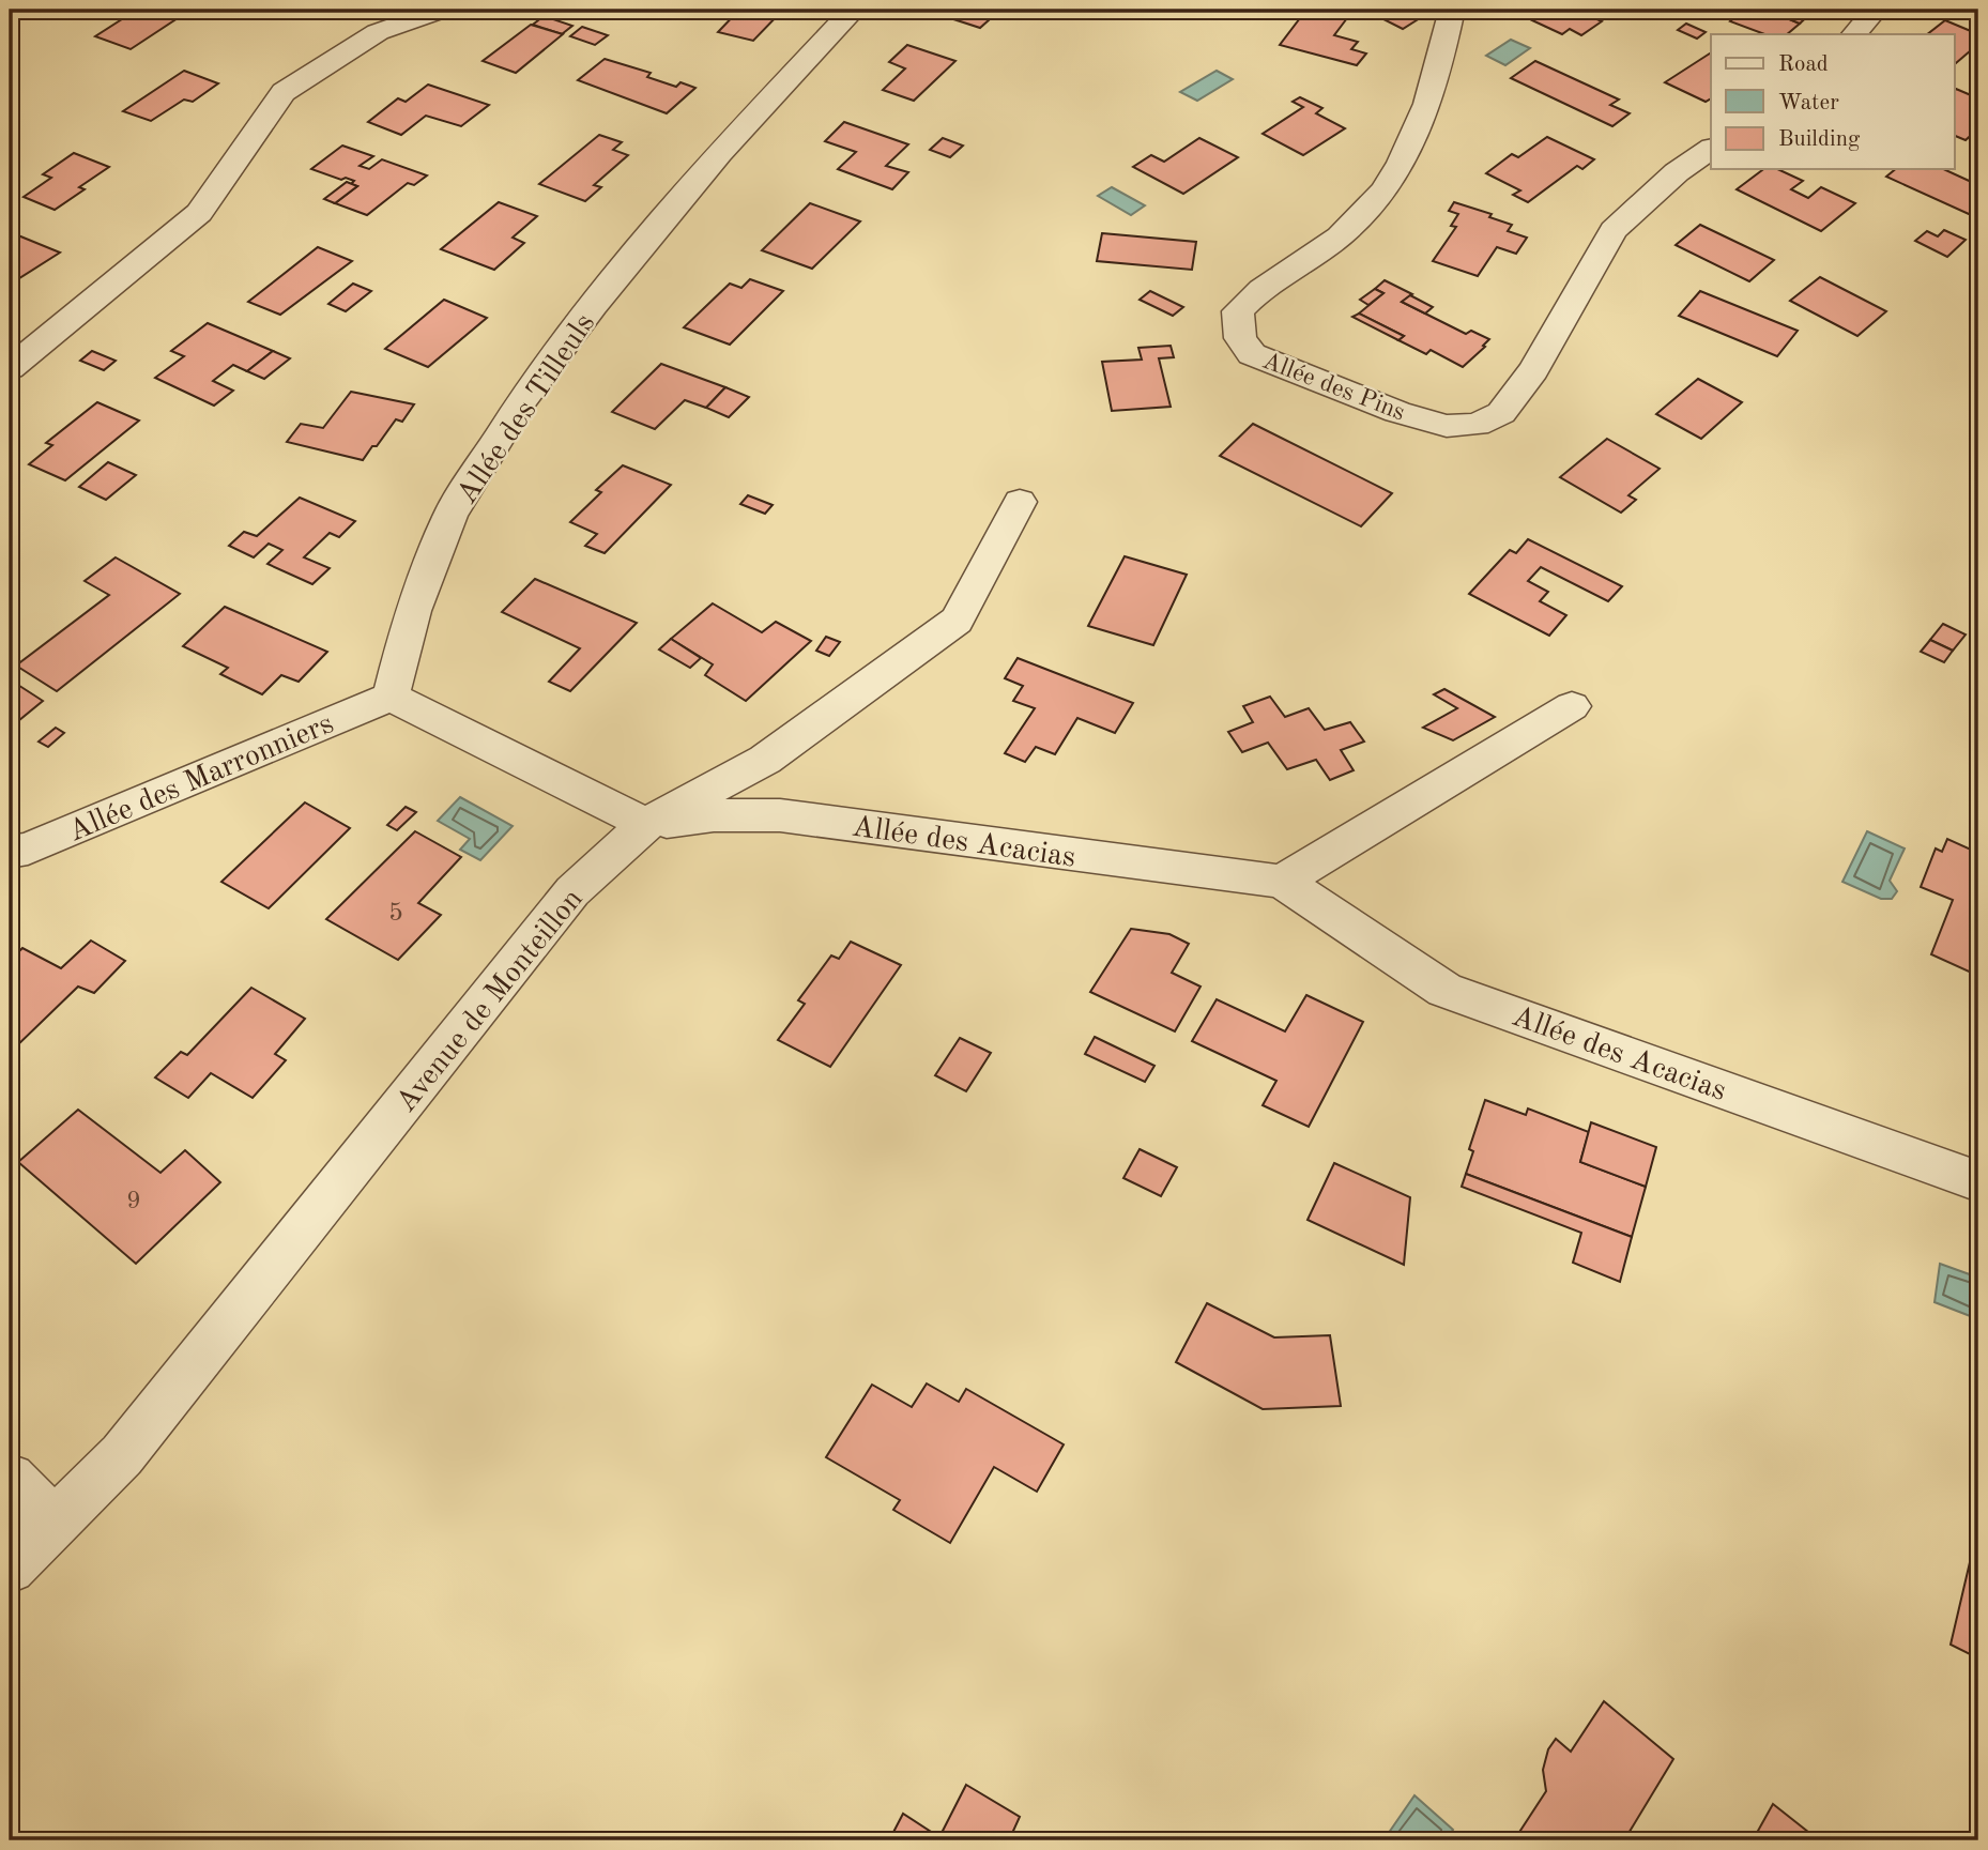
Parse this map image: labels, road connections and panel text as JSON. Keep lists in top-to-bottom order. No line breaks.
{"streets":{"street":["Allée des Pins","Allée des Tilleuls","Allée des Marronniers","Allée des Acacias","Avenue de Monteillon"]},"crossings":[["Allée des Tilleuls","Allée des Marronniers"],["Allée des Acacias","Avenue de Monteillon"]],"house_numbers":["5","9"],"legend":["Road","Water","Building"]}
